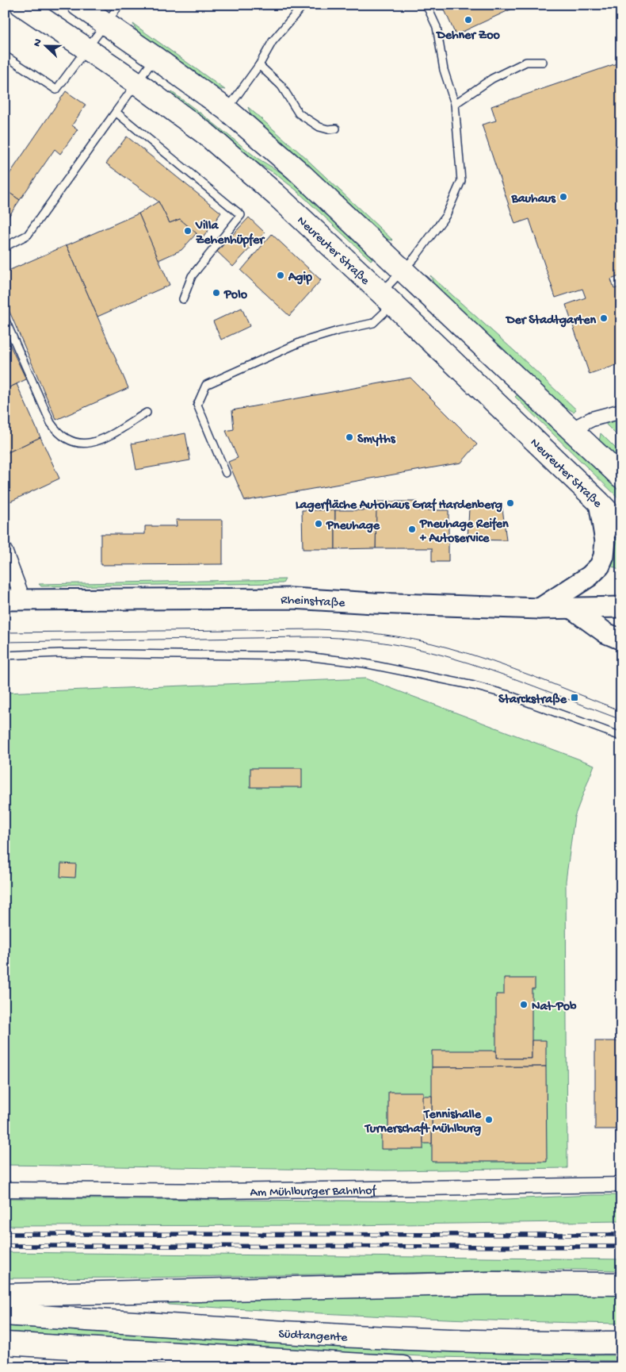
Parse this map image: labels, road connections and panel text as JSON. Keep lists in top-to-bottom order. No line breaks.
{"streets":{"main road":["Neureuter Straße","Rheinstraße","Südtangente"],"street":["Am Mühlburger Bahnhof"]},"places":{"other":["Dehner Zoo","Bauhaus","Villa Zehenhüpfer","Agip","Polo","Der Stadtgarten","Smyths","Lagerfläche Autohaus Graf Hardenberg","Pneuhage","Pneuhage Reifen + Autoservice","Nat-Pob","Tennishalle Turnerschaft Mühlburg"],"transit":["Starckstraße"]},"north":"left"}
